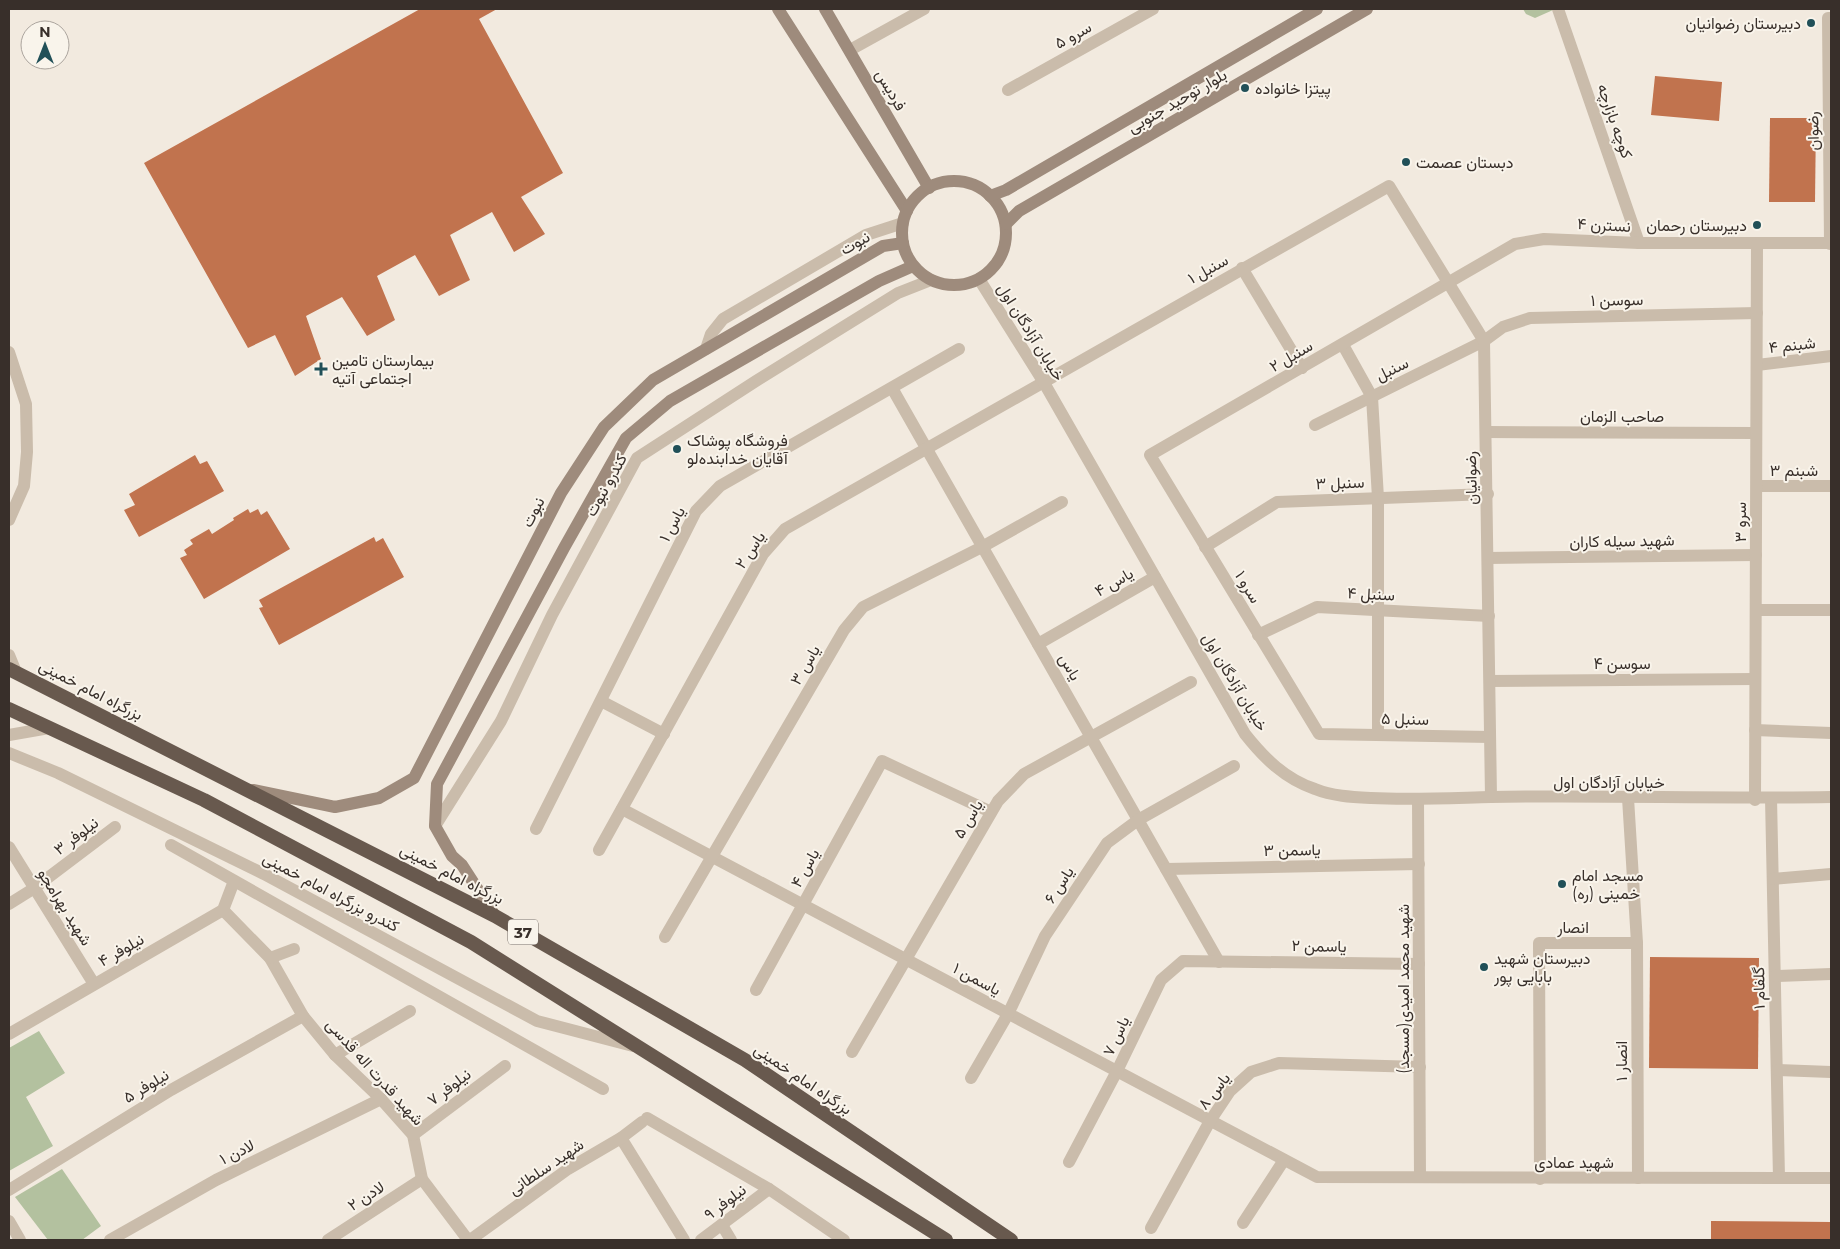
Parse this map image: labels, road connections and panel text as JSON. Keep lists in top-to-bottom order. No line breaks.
{"streets":{"highway":["بزرگراه امام خمینی","37"],"main road":["فردیس","بلوار توحید جنوبی","نبوت"],"street":["سرو ۵","کوچه بازارچه","رضوان","نسترن ۴","سنبل ۱","سوسن ۱","خیابان آزادگان اول","شبنم ۴","سنبل ۲","سنبل","صاحب الزمان","شبنم ۳","رضوانیان","سنبل ۳","کندرو نبوت","سرو ۳","یاس ۱","شهید سیله کاران","یاس ۲","یاس ۴","سرو ۱","سنبل ۴","سوسن ۴","یاس ۳","یاس","سنبل ۵","یاس ۵","نیلوفر ۳","یاسمن ۳","یاس ۶","کندرو بزرگراه امام خمینی","شهید بهرامجو","انصار","یاسمن ۲","نیلوفر ۴","یاسمن ۱","گلفام ۱","(مسجد)شهید محمد امیدی","یاس ۷","انصار ۱","شهید قدرت اله قدسی","نیلوفر ۵","نیلوفر ۷","یاس ۸","لادن ۱","شهید عمادی","شهید سلطانی","لادن ۲","نیلوفر ۹"]},"crossings":[["فردیس","بلوار توحید جنوبی"],["فردیس","نبوت"],["فردیس","خیابان آزادگان اول"],["فردیس","کندرو نبوت"],["بلوار توحید جنوبی","نبوت"],["بلوار توحید جنوبی","خیابان آزادگان اول"],["بلوار توحید جنوبی","کندرو نبوت"],["کوچه بازارچه","نسترن ۴"],["رضوان","نسترن ۴"],["نسترن ۴","سنبل ۱"],["نسترن ۴","سنبل ۲"],["نسترن ۴","سرو ۳"],["نبوت","خیابان آزادگان اول"],["نبوت","کندرو نبوت"],["نبوت","بزرگراه امام خمینی"],["سنبل ۱","خیابان آزادگان اول"],["سنبل ۱","سنبل ۲"],["سنبل ۱","یاس ۲"],["سوسن ۱","سنبل"],["سوسن ۱","رضوانیان"],["سوسن ۱","سرو ۳"],["خیابان آزادگان اول","رضوانیان"],["خیابان آزادگان اول","کندرو نبوت"],["خیابان آزادگان اول","سرو ۳"],["خیابان آزادگان اول","یاس ۲"],["خیابان آزادگان اول","یاس ۴"],["خیابان آزادگان اول","گلفام ۱"],["خیابان آزادگان اول","(مسجد)شهید محمد امیدی"],["شبنم ۴","سرو ۳"],["سنبل ۲","سرو ۱"],["سنبل","رضوانیان"],["صاحب الزمان","رضوانیان"],["صاحب الزمان","سرو ۳"],["شبنم ۳","سرو ۳"],["رضوانیان","سنبل ۳"],["رضوانیان","شهید سیله کاران"],["رضوانیان","سنبل ۴"],["رضوانیان","سوسن ۴"],["رضوانیان","سنبل ۵"],["سنبل ۳","سرو ۱"],["سرو ۳","شهید سیله کاران"],["سرو ۳","سوسن ۴"],["یاس ۱","یاس"],["یاس ۲","یاس"],["یاس ۲","یاسمن ۱"],["یاس ۴","یاس"],["یاس ۴","یاس ۵"],["یاس ۴","یاسمن ۱"],["سرو ۱","سنبل ۴"],["سرو ۱","سنبل ۵"],["یاس ۳","یاس"],["یاس ۳","یاسمن ۱"],["یاس","یاس ۵"],["یاس","یاسمن ۳"],["یاس","یاس ۶"],["یاس","یاسمن ۲"],["یاس","یاس ۷"],["یاس ۵","یاسمن ۱"],["نیلوفر ۳","شهید بهرامجو"],["یاسمن ۳","(مسجد)شهید محمد امیدی"],["یاس ۶","یاسمن ۱"],["کندرو بزرگراه امام خمینی","37"],["شهید بهرامجو","نیلوفر ۴"],["انصار","انصار ۱"],["انصار","شهید عمادی"],["یاسمن ۲","(مسجد)شهید محمد امیدی"],["یاسمن ۲","یاس ۷"],["نیلوفر ۴","شهید قدرت اله قدسی"],["یاسمن ۱","یاس ۷"],["یاسمن ۱","یاس ۸"],["یاسمن ۱","شهید عمادی"],["گلفام ۱","شهید عمادی"],["(مسجد)شهید محمد امیدی","یاس ۸"],["(مسجد)شهید محمد امیدی","شهید عمادی"],["انصار ۱","شهید عمادی"],["شهید قدرت اله قدسی","نیلوفر ۵"],["شهید قدرت اله قدسی","نیلوفر ۷"],["شهید قدرت اله قدسی","لادن ۱"],["شهید قدرت اله قدسی","شهید سلطانی"],["شهید قدرت اله قدسی","لادن ۲"],["شهید سلطانی","نیلوفر ۹"]],"places":{"other":["دبیرستان رضوانیان","پیتزا خانواده","دبستان عصمت","دبیرستان رحمان","فروشگاه پوشاک آقایان خدابنده‌لو","مسجد امام خمینی (ره)","دبیرستان شهید بابایی پور"],"health":["بیمارستان تامین اجتماعی آتیه"]},"north":"top"}
